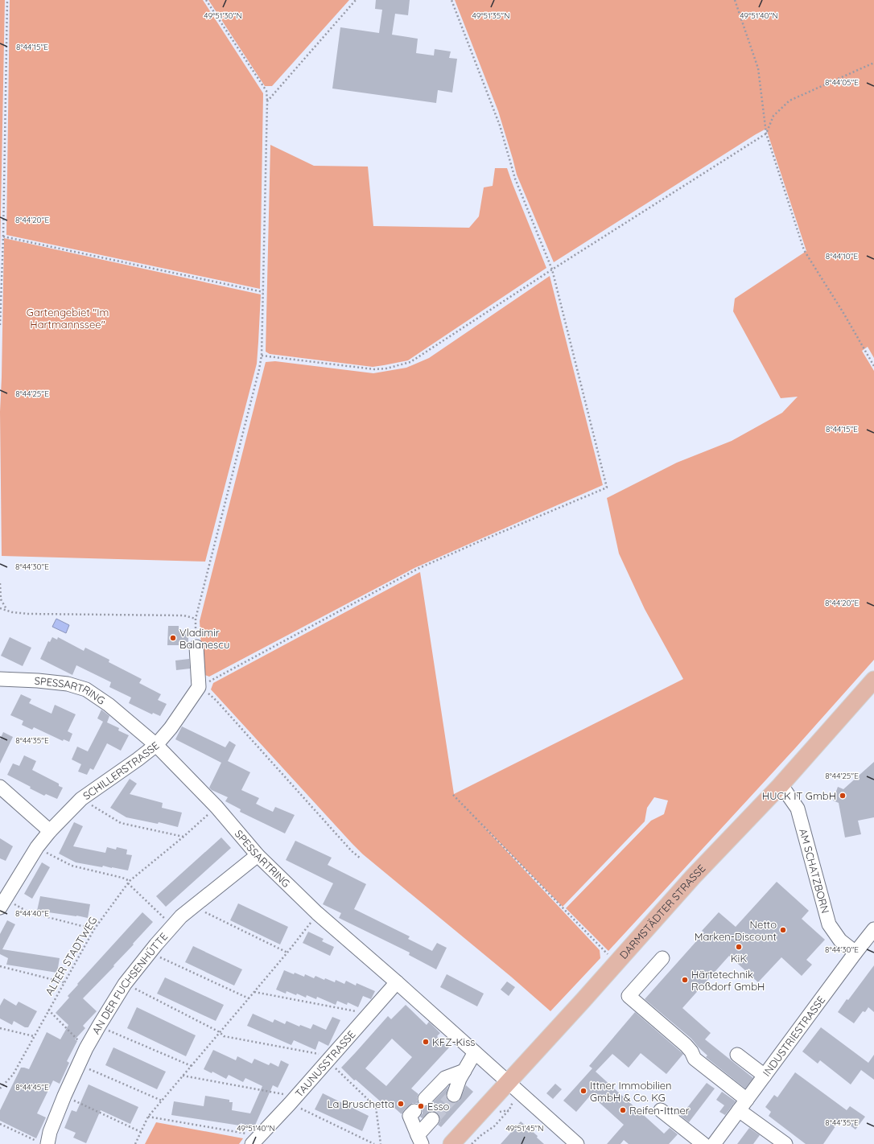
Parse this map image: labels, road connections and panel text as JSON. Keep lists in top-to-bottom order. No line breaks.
{"streets":{"main road":["DARMSTÄDTER STRASSE"],"street":["SPESSARTRING","SCHILLERSTRASSE","AM SCHATZBORN","AN DER FUCHSENHÜTTE","INDUSTRIESTRASSE","TAUNUSSTRASSE"],"path":["ALTER STADTWEG"]},"crossings":[["SPESSARTRING","SCHILLERSTRASSE"],["SPESSARTRING","DARMSTÄDTER STRASSE"],["SPESSARTRING","ALTER STADTWEG"],["SPESSARTRING","AN DER FUCHSENHÜTTE"],["SPESSARTRING","TAUNUSSTRASSE"],["AM SCHATZBORN","DARMSTÄDTER STRASSE"],["AM SCHATZBORN","INDUSTRIESTRASSE"]],"parks":["Gartengebiet \"Im Hartmannssee\""],"places":["Vladimir Balanescu","HUCK IT GmbH","Netto Marken-Discount","KiK","Härtetechnik Roßdorf GmbH","KFZ-Kiss","Ittner Immobilien GmbH & Co. KG","La Bruschetta","Esso","Reifen-Ittner"],"coordinates":["49°51'30\"N","49°51'35\"N","49°51'40\"N","8°44'15\"E","8°44'05\"E","8°44'20\"E","8°44'10\"E","8°44'25\"E","8°44'30\"E","8°44'35\"E","8°44'40\"E","8°44'45\"E","49°51'45\"N"]}
